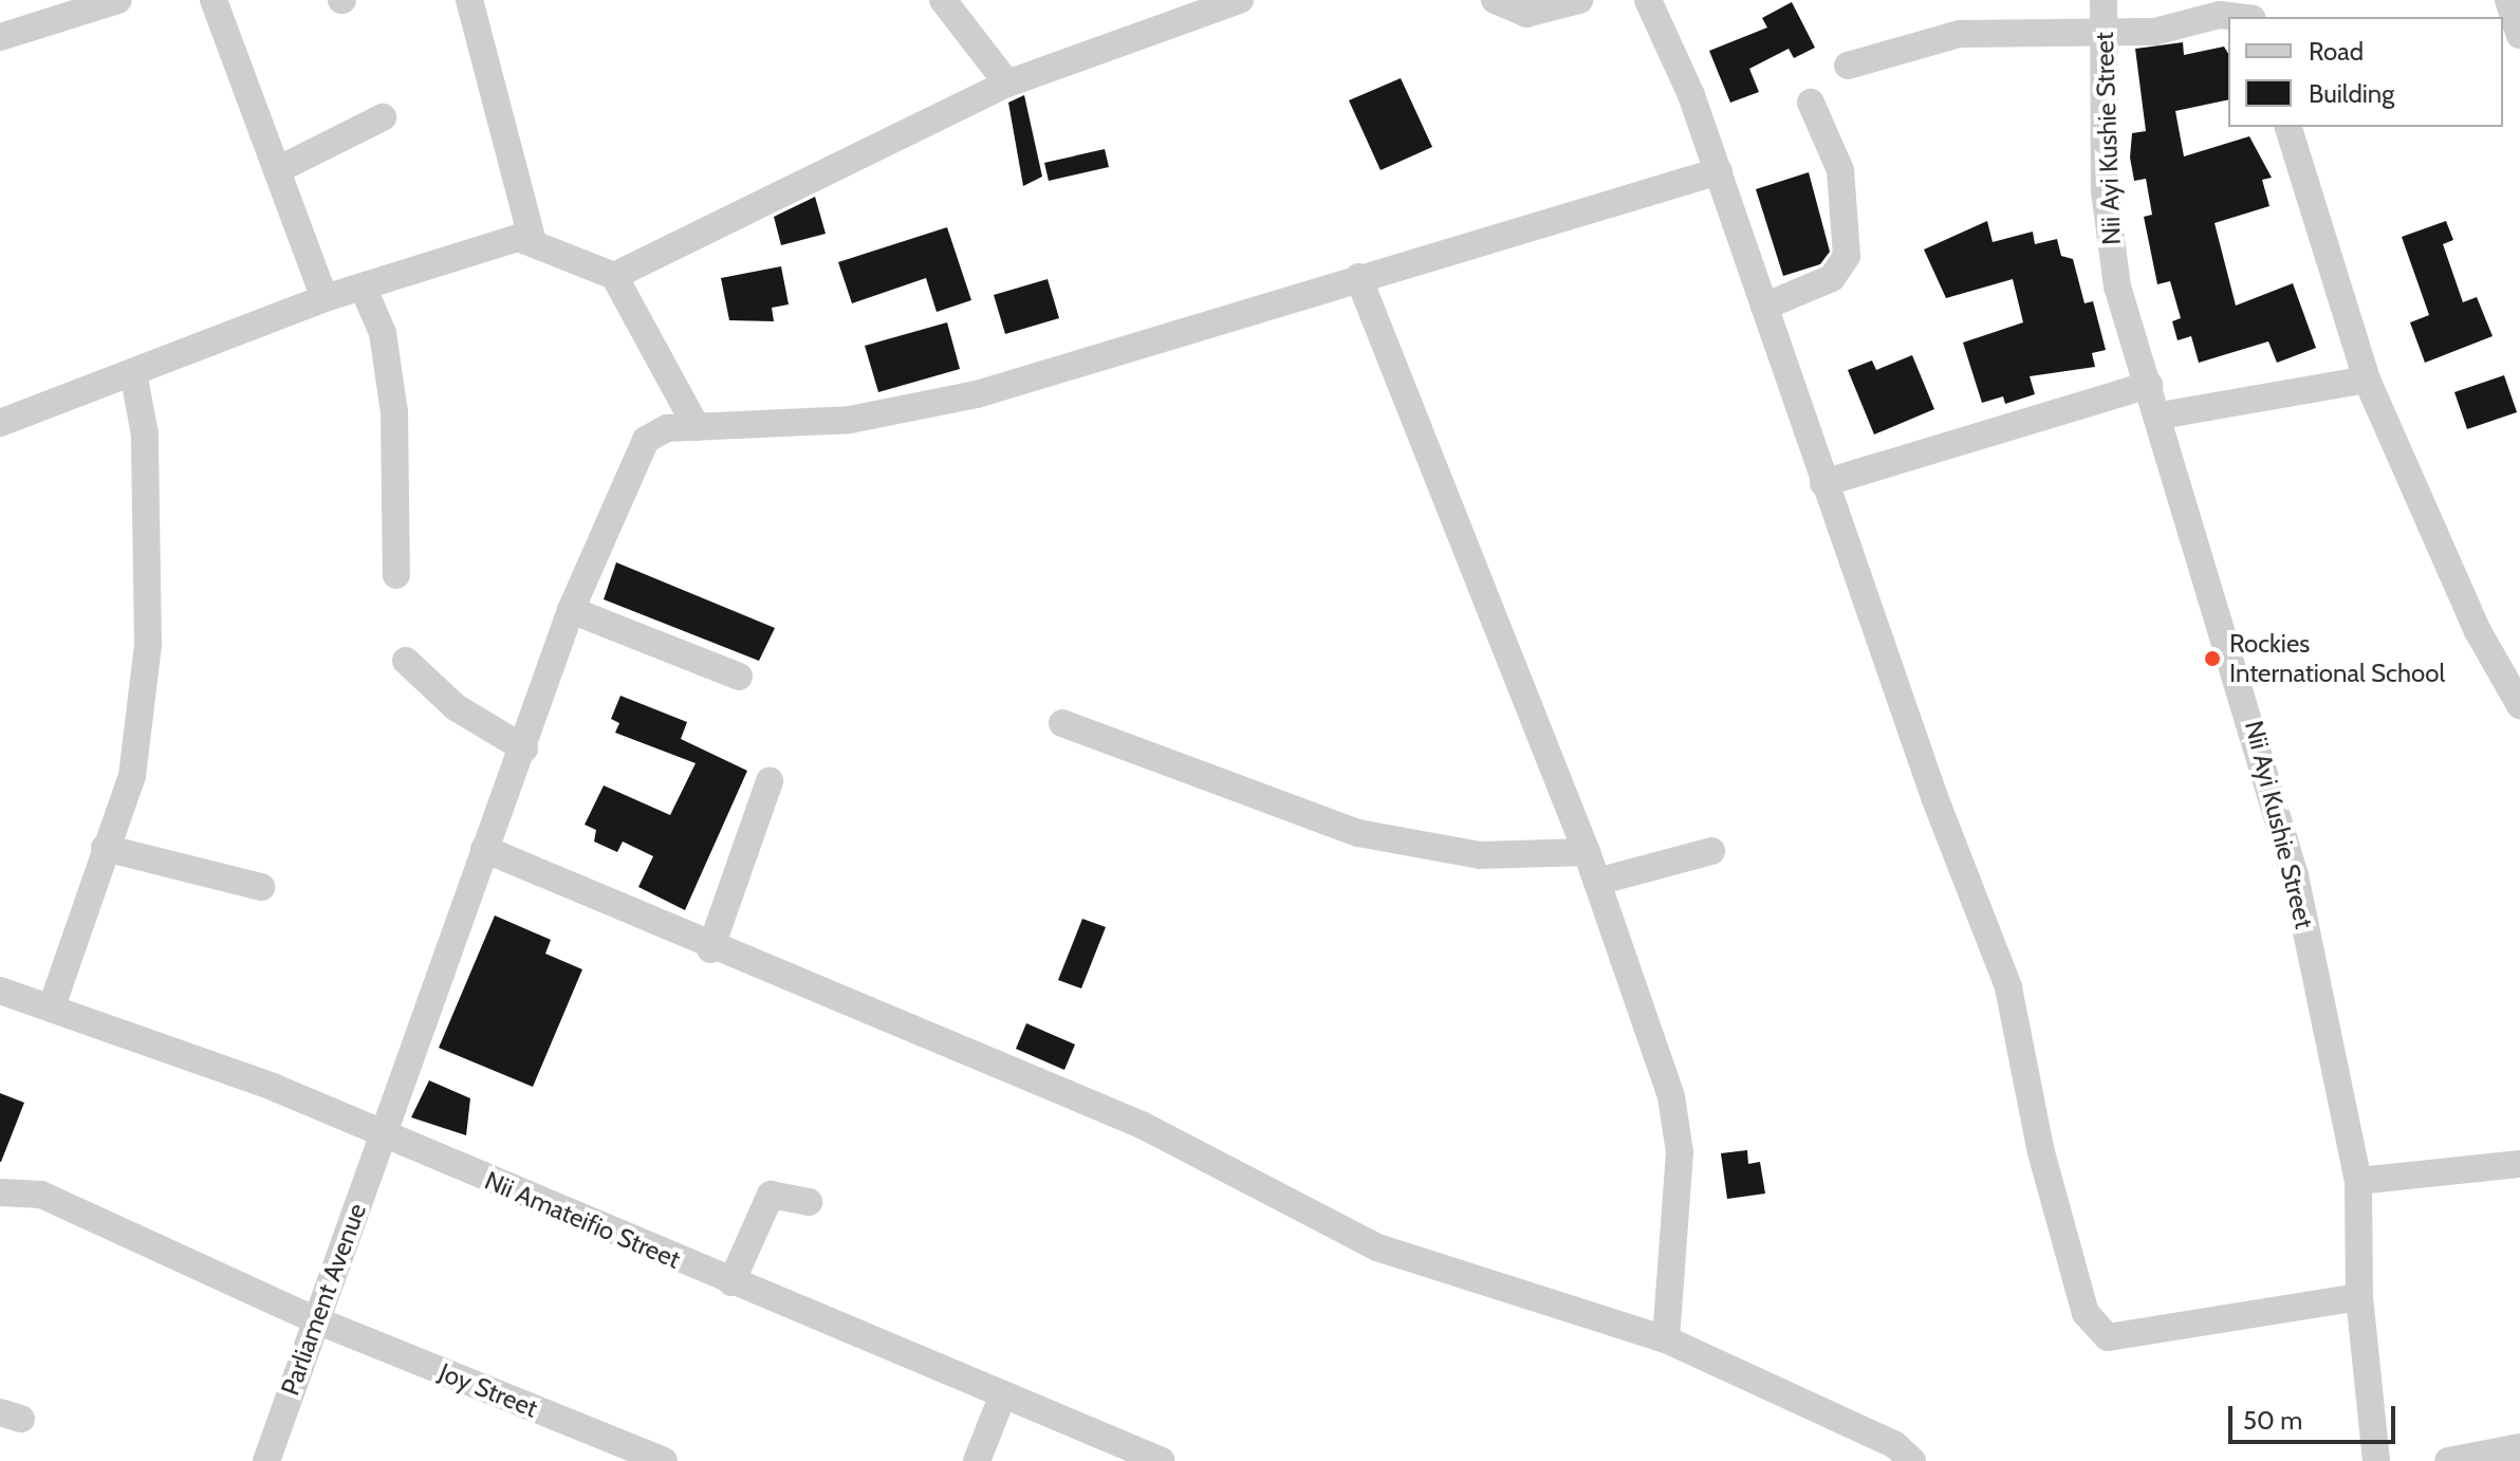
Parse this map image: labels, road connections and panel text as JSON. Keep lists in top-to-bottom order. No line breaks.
{"streets":{"street":["Nii Ayi Kushie Street","Nii Amateifio Street","Parliament Avenue","Joy Street"]},"crossings":[["Nii Amateifio Street","Parliament Avenue"],["Parliament Avenue","Joy Street"]],"places":["Rockies International School"],"legend":["Road","Building"],"scale_bar":"50 m"}
